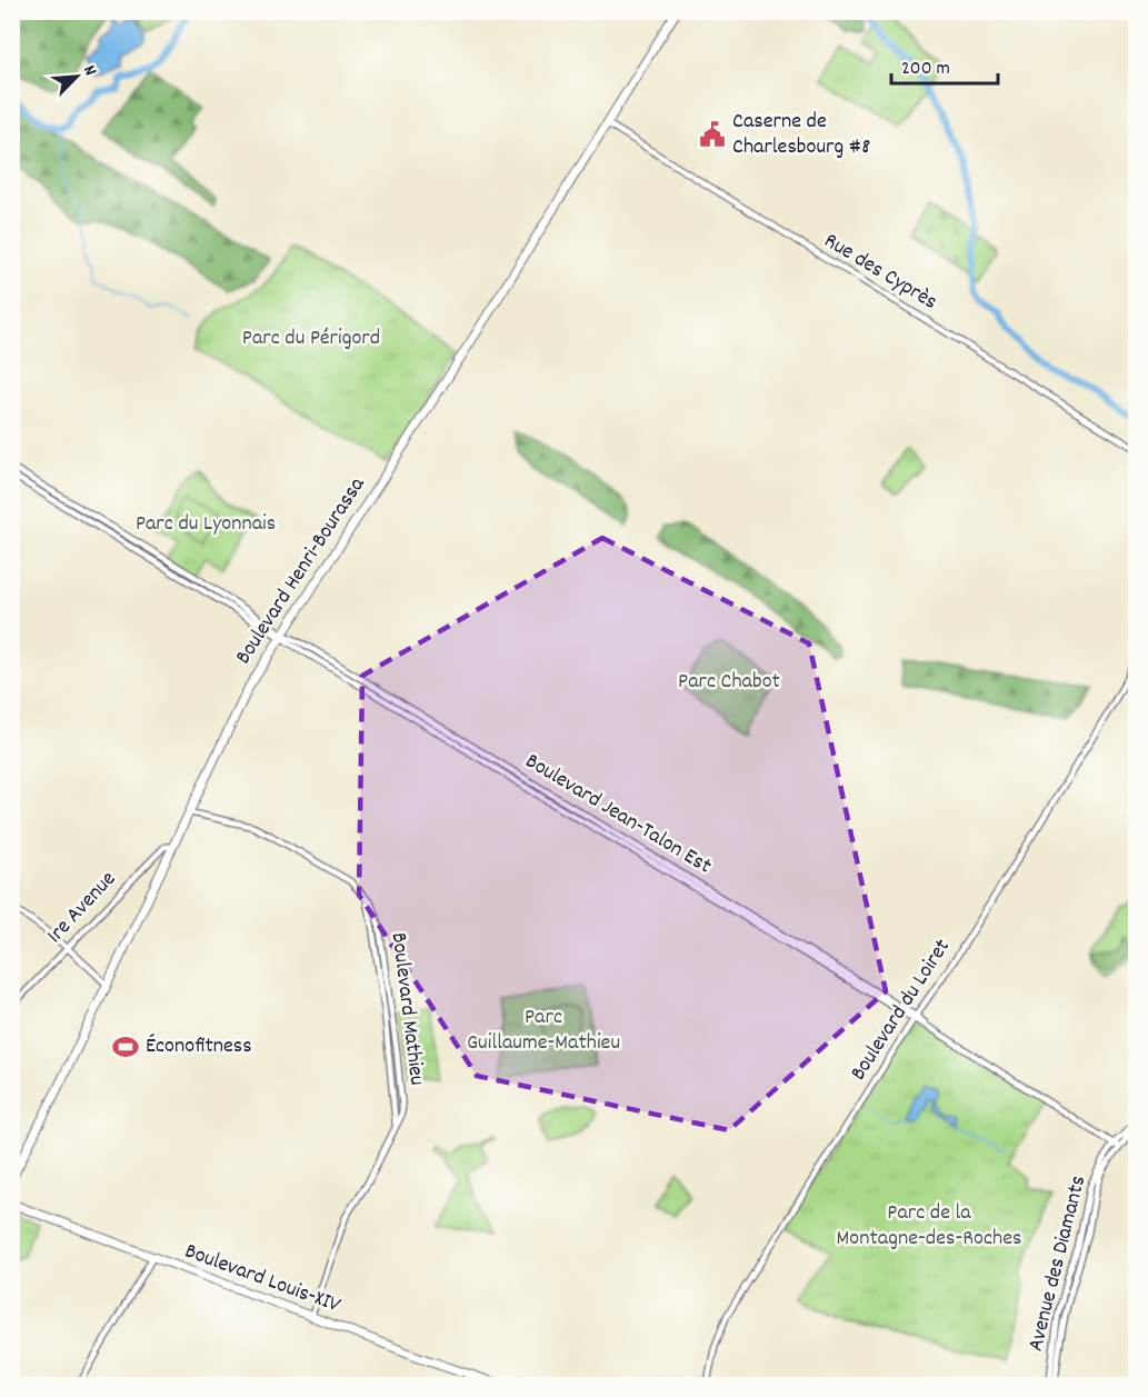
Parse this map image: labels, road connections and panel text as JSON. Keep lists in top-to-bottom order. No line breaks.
{"streets":{"main road":["Boulevard Henri-Bourassa","Boulevard Louis-XIV"],"street":["Rue des Cyprès","Boulevard Jean-Talon Est","1re Avenue","Boulevard Mathieu","Boulevard du Loiret","Avenue des Diamants"]},"crossings":[["Rue des Cyprès","Boulevard Henri-Bourassa"],["Boulevard Henri-Bourassa","Boulevard Jean-Talon Est"],["Boulevard Henri-Bourassa","1re Avenue"],["Boulevard Henri-Bourassa","Boulevard Mathieu"],["Boulevard Jean-Talon Est","Boulevard du Loiret"],["Boulevard Jean-Talon Est","Avenue des Diamants"],["Boulevard Mathieu","Boulevard Louis-XIV"]],"parks":["Parc du Périgord","Parc du Lyonnais","Parc Chabot","Parc Guillaume-Mathieu","Parc de la Montagne-des-Roches"],"places":{"public building":["Caserne de Charlesbourg #8"],"sports":["Éconofitness"]},"scale_bar":"200 m","north":"top right"}
